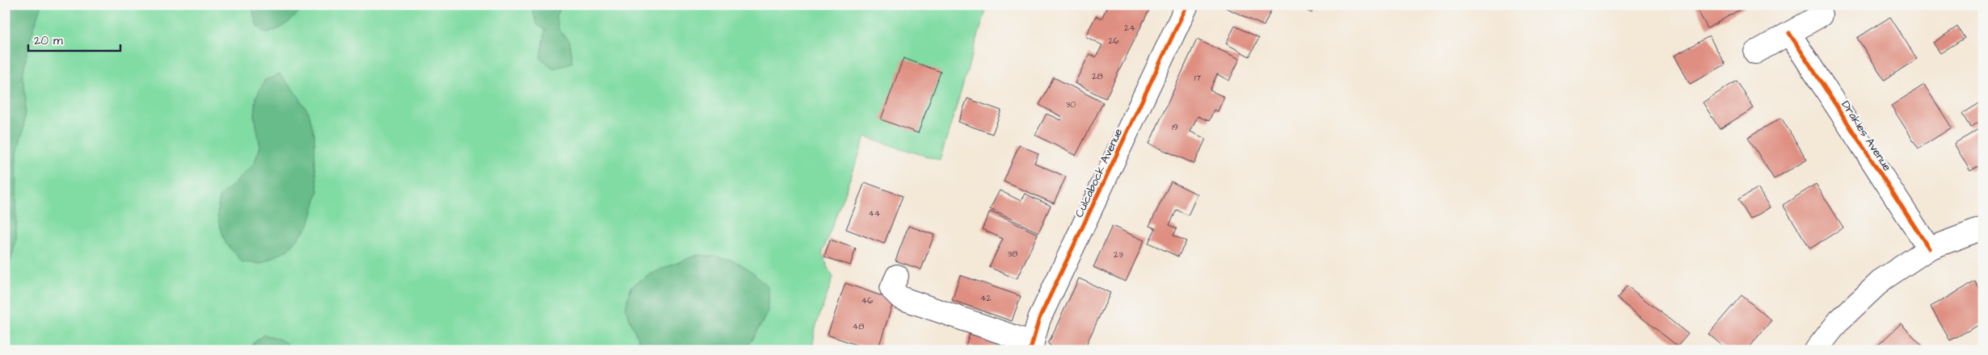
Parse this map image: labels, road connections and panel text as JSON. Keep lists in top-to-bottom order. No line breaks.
{"streets":{"street":["Drakies Avenue","Culcabock Avenue"]},"house_numbers":["24","26","28","17","30","19","44","38","23","42","46","48"],"scale_bar":"20 m"}
